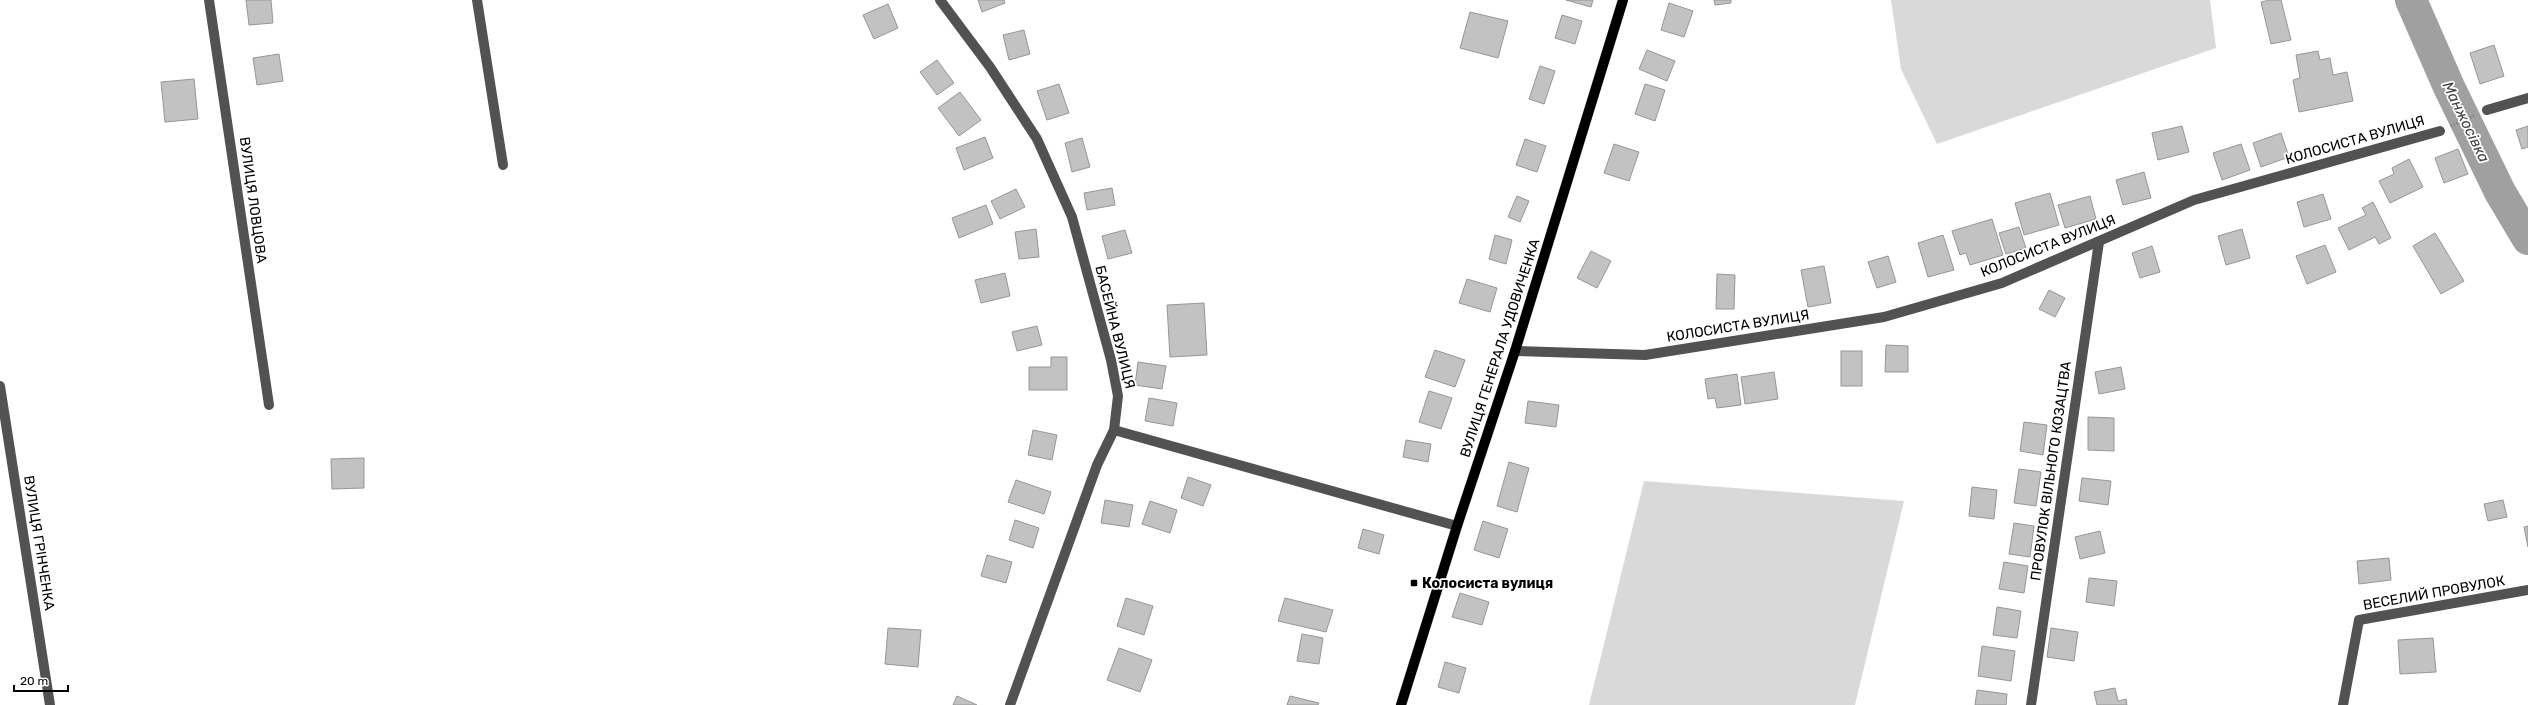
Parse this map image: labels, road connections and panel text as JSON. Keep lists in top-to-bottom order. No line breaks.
{"streets":{"main road":["ВУЛИЦЯ ГЕНЕРАЛА УДОВИЧЕНКА"],"street":["КОЛОСИСТА ВУЛИЦЯ","ВУЛИЦЯ ЛОВЦОВА","БАСЕЙНА ВУЛИЦЯ","ПРОВУЛОК ВІЛЬНОГО КОЗАЦТВА","ВУЛИЦЯ ГРІНЧЕНКА","ВЕСЕЛИЙ ПРОВУЛОК"]},"crossings":[["КОЛОСИСТА ВУЛИЦЯ","ВУЛИЦЯ ГЕНЕРАЛА УДОВИЧЕНКА"],["КОЛОСИСТА ВУЛИЦЯ","ПРОВУЛОК ВІЛЬНОГО КОЗАЦТВА"]],"water":["Манжосівка"],"places":{"transit":["Колосиста вулиця"]},"scale_bar":"20 m"}
